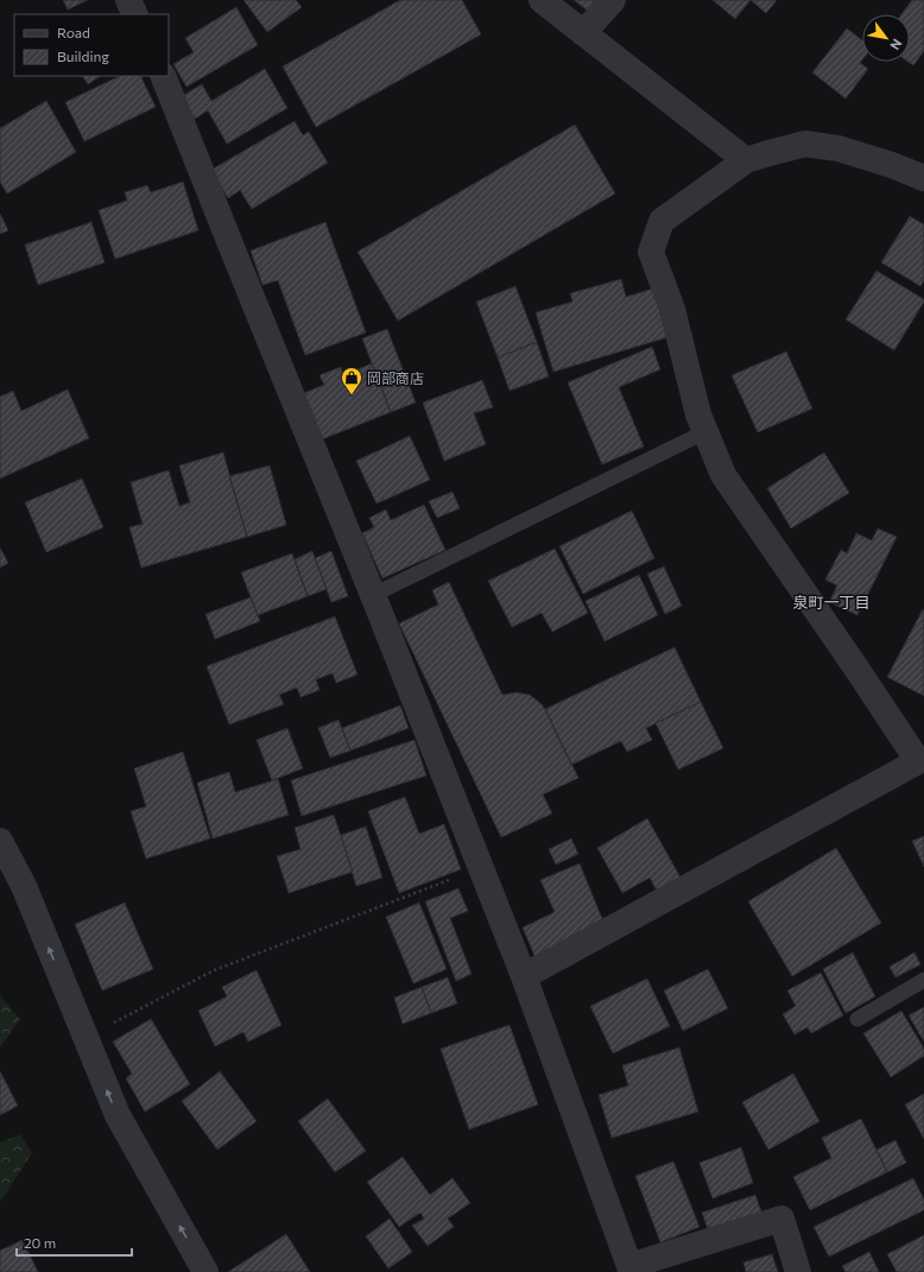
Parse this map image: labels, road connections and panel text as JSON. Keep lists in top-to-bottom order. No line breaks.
{"districts":["泉町一丁目"],"places":{"shop":["岡部商店"]},"legend":["Road","Building"],"scale_bar":"20 m","north":"bottom right"}
